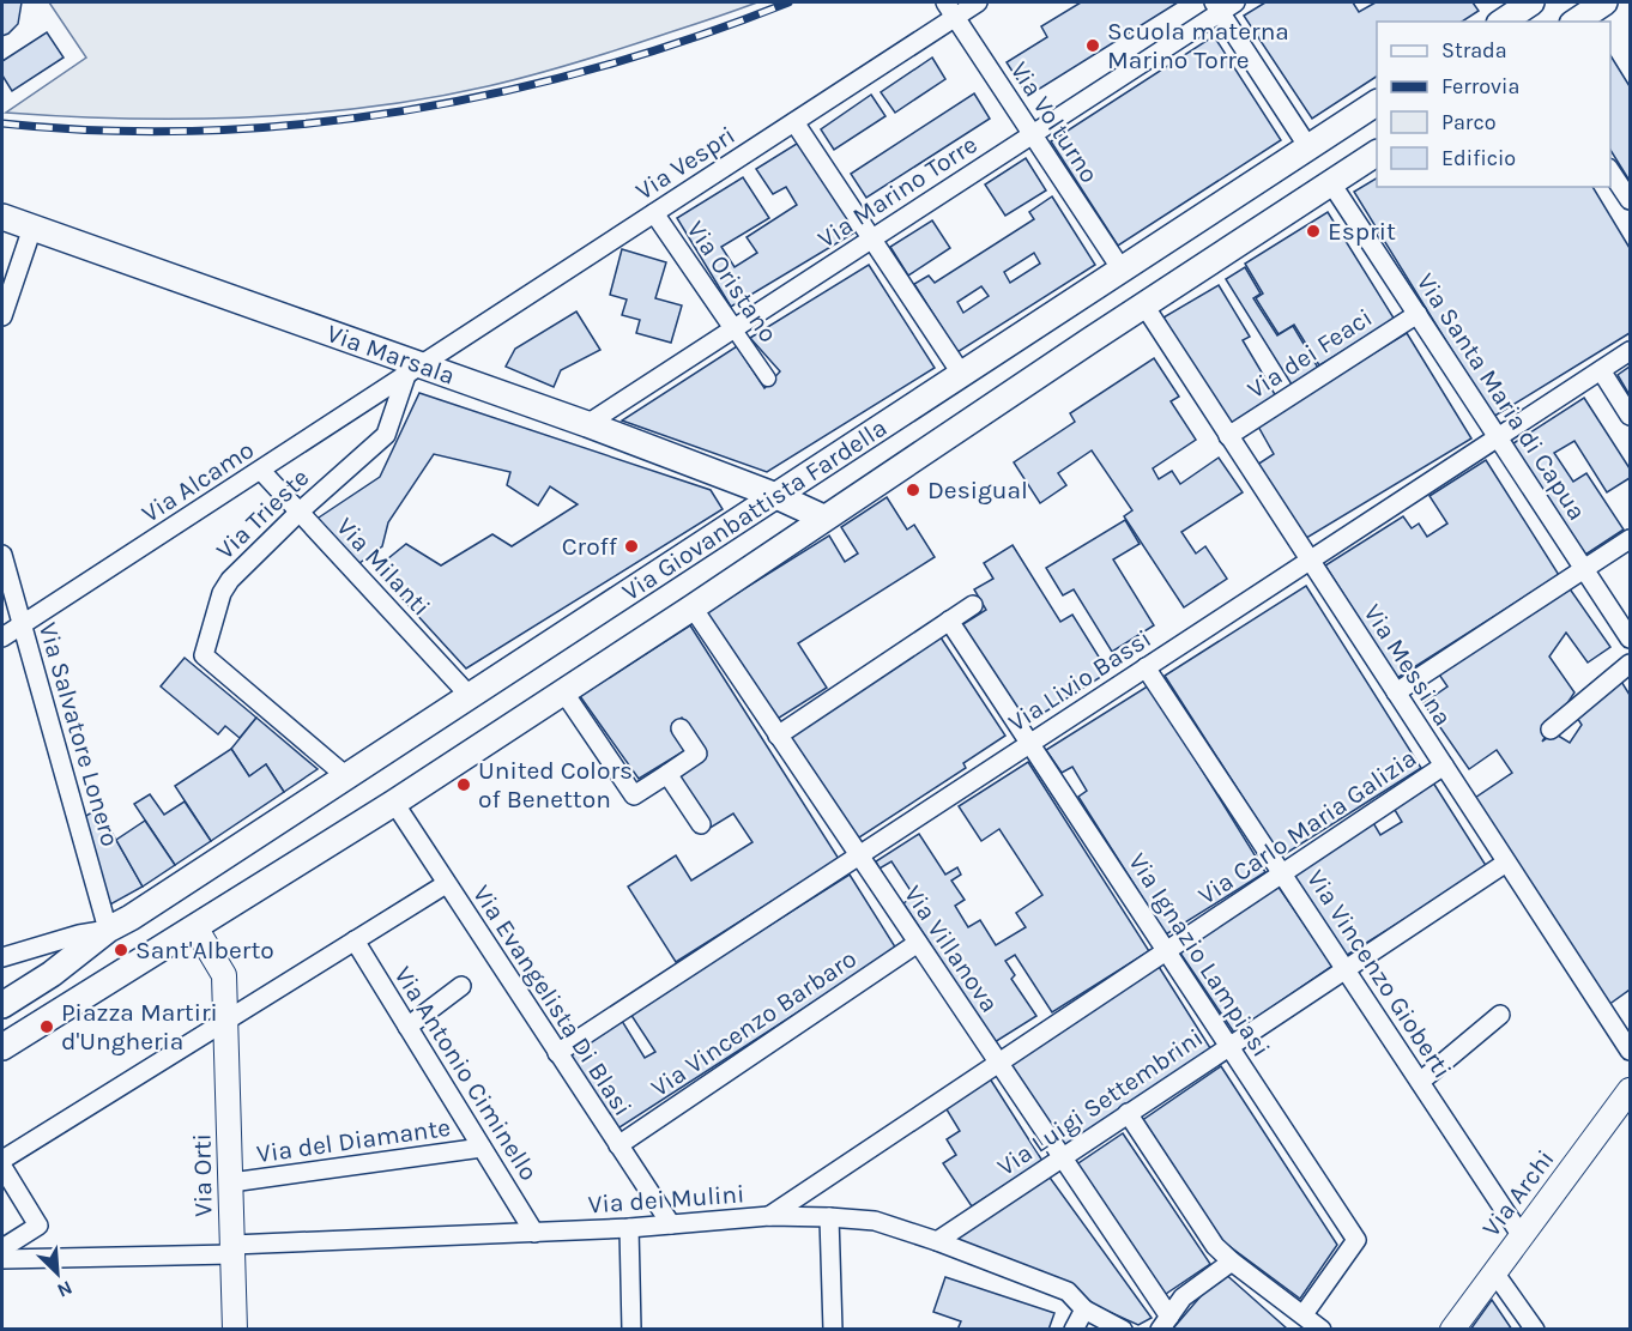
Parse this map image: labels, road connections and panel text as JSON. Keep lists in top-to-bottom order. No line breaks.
{"streets":{"main road":["Via Marsala","Via Giovanbattista Fardella"],"street":["Via Volturno","Via Vespri","Via Marino Torre","Via Oristano","Via dei Feaci","Via Santa Maria di Capua","Via Alcamo","Via Trieste","Via Milanti","Via Messina","Via Livio Bassi","Via Salvatore Lonero","Via Carlo Maria Galizia","Via Villanova","Via Ignazio Lampiasi","Via Vincenzo Gioberti","Via Evangelista Di Blasi","Via Vincenzo Barbaro","Via Antonio Ciminello","Via Luigi Settembrini","Via del Diamante","Via Orti","Via Archi","Via dei Mulini"]},"crossings":[["Via Volturno","Via Vespri"],["Via Volturno","Via Marino Torre"],["Via Volturno","Via Giovanbattista Fardella"],["Via Vespri","Via Oristano"],["Via Vespri","Via Marsala"],["Via Vespri","Via Alcamo"],["Via Vespri","Via Trieste"],["Via Marino Torre","Via Oristano"],["Via Marino Torre","Via Marsala"],["Via dei Feaci","Via Santa Maria di Capua"],["Via dei Feaci","Via Messina"],["Via Marsala","Via Alcamo"],["Via Marsala","Via Giovanbattista Fardella"],["Via Marsala","Via Trieste"],["Via Santa Maria di Capua","Via Giovanbattista Fardella"],["Via Santa Maria di Capua","Via Livio Bassi"],["Via Alcamo","Via Trieste"],["Via Alcamo","Via Milanti"],["Via Alcamo","Via Salvatore Lonero"],["Via Giovanbattista Fardella","Via Trieste"],["Via Giovanbattista Fardella","Via Milanti"],["Via Giovanbattista Fardella","Via Messina"],["Via Giovanbattista Fardella","Via Salvatore Lonero"],["Via Giovanbattista Fardella","Via Villanova"],["Via Giovanbattista Fardella","Via Evangelista Di Blasi"],["Via Giovanbattista Fardella","Via Orti"],["Via Trieste","Via Milanti"],["Via Messina","Via Livio Bassi"],["Via Messina","Via Carlo Maria Galizia"],["Via Messina","Via Luigi Settembrini"],["Via Livio Bassi","Via Villanova"],["Via Livio Bassi","Via Ignazio Lampiasi"],["Via Livio Bassi","Via Vincenzo Gioberti"],["Via Livio Bassi","Via Evangelista Di Blasi"],["Via Carlo Maria Galizia","Via Villanova"],["Via Carlo Maria Galizia","Via Ignazio Lampiasi"],["Via Carlo Maria Galizia","Via Vincenzo Gioberti"],["Via Carlo Maria Galizia","Via dei Mulini"],["Via Villanova","Via Vincenzo Barbaro"],["Via Villanova","Via Luigi Settembrini"],["Via Ignazio Lampiasi","Via Luigi Settembrini"],["Via Vincenzo Gioberti","Via Luigi Settembrini"],["Via Vincenzo Gioberti","Via Archi"],["Via Evangelista Di Blasi","Via Vincenzo Barbaro"],["Via Evangelista Di Blasi","Via dei Mulini"],["Via Antonio Ciminello","Via del Diamante"],["Via Antonio Ciminello","Via dei Mulini"],["Via Luigi Settembrini","Via dei Mulini"],["Via del Diamante","Via Orti"],["Via Orti","Via dei Mulini"]],"places":["Scuola materna Marino Torre","Esprit","Desigual","Croff","United Colors of Benetton","Sant'Alberto","Piazza Martiri d'Ungheria"],"legend":["Strada","Ferrovia","Parco","Edificio"],"north":"bottom right"}
